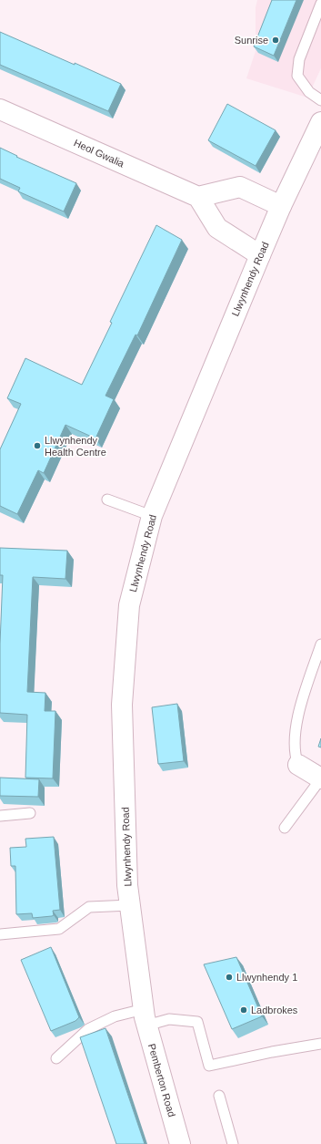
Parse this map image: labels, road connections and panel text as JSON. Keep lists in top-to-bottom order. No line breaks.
{"streets":{"main road":["Heol Gwalia","Llwynhendy Road","Pemberton Road"]},"crossings":[["Llwynhendy Road","Pemberton Road"]],"places":["Sunrise","Llwynhendy Health Centre","Llwynhendy 1","Ladbrokes"]}
